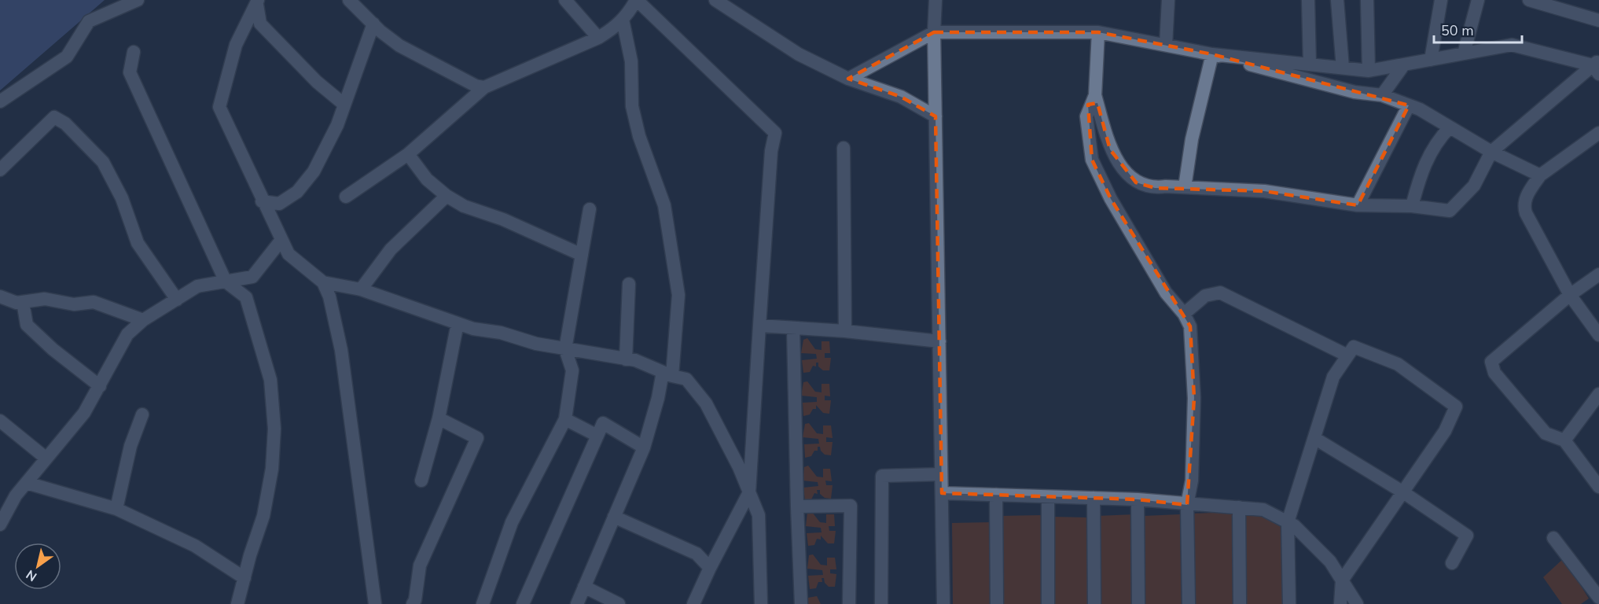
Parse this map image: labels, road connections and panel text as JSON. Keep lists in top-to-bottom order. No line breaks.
{"scale_bar":"50 m","north":"bottom left"}
